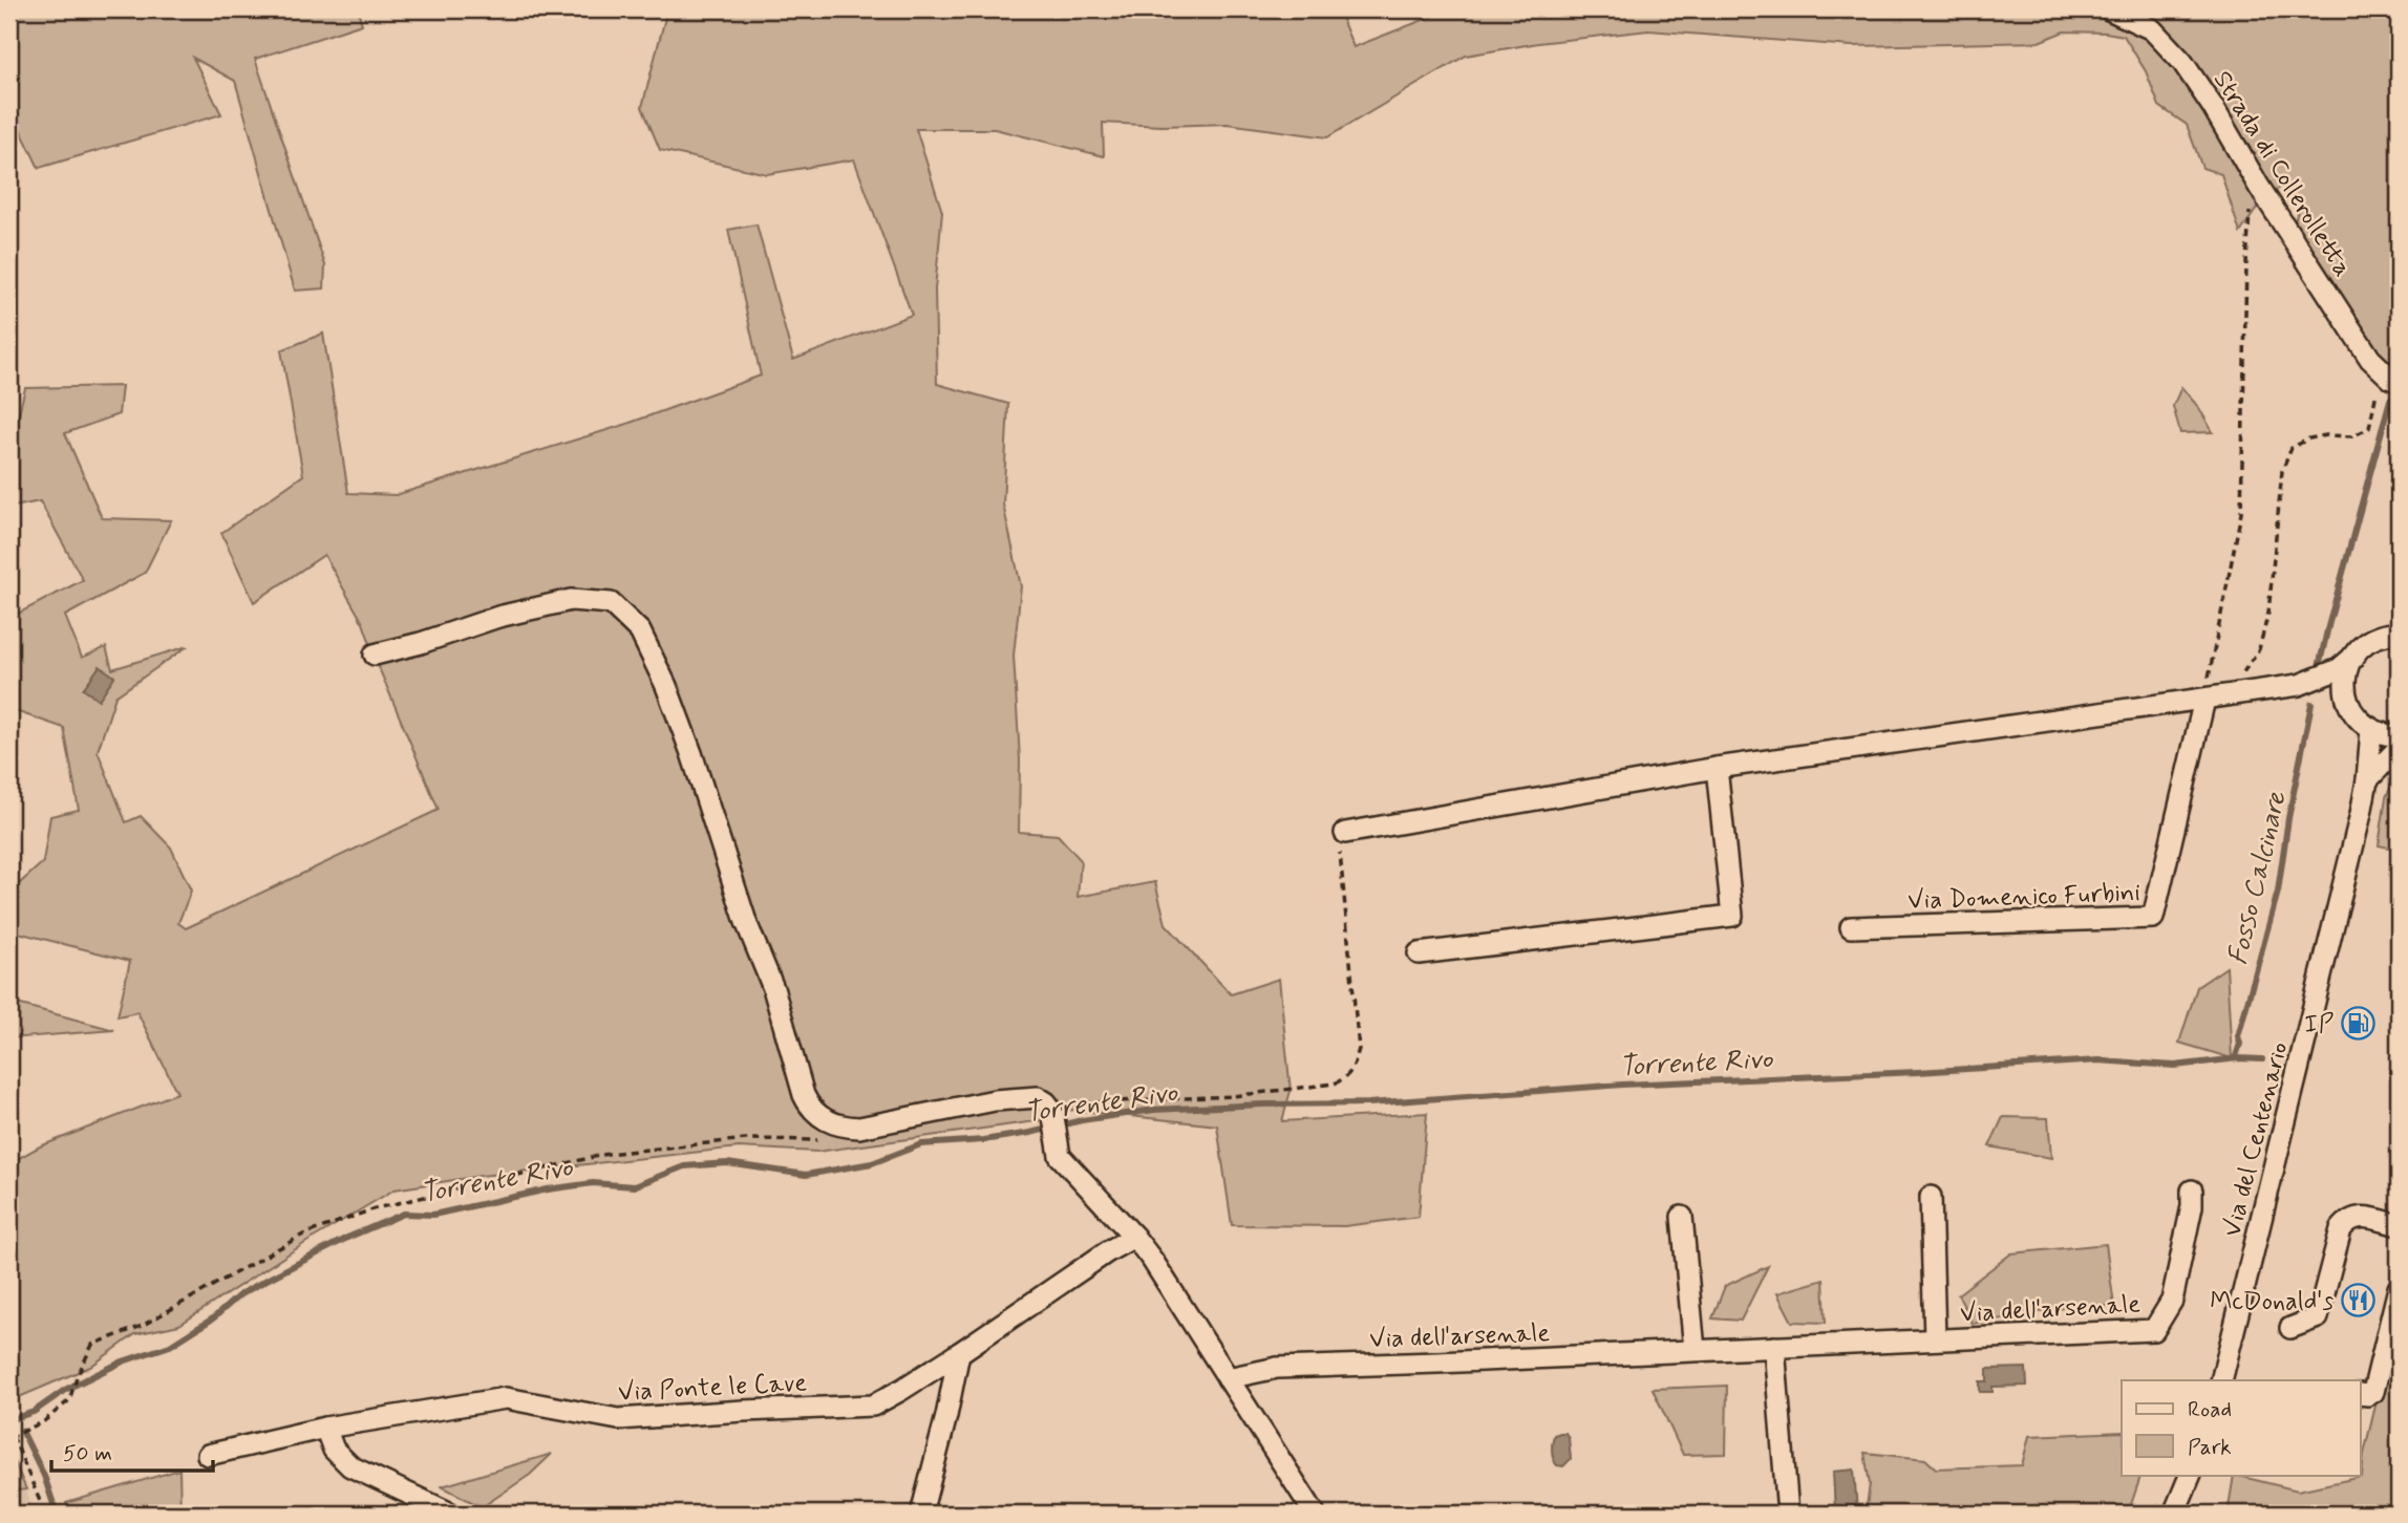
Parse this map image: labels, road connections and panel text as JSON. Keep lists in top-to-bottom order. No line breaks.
{"streets":{"street":["Strada di Collerolletta","Via Domenico Furbini","Via del Centenario","Via dell'arsenale","Via Ponte le Cave"]},"water":["Fosso Calcinare","Torrente Rivo"],"places":{"fuel station":["IP"],"restaurant":["McDonald's"]},"legend":["Road","Park"],"scale_bar":"50 m"}
